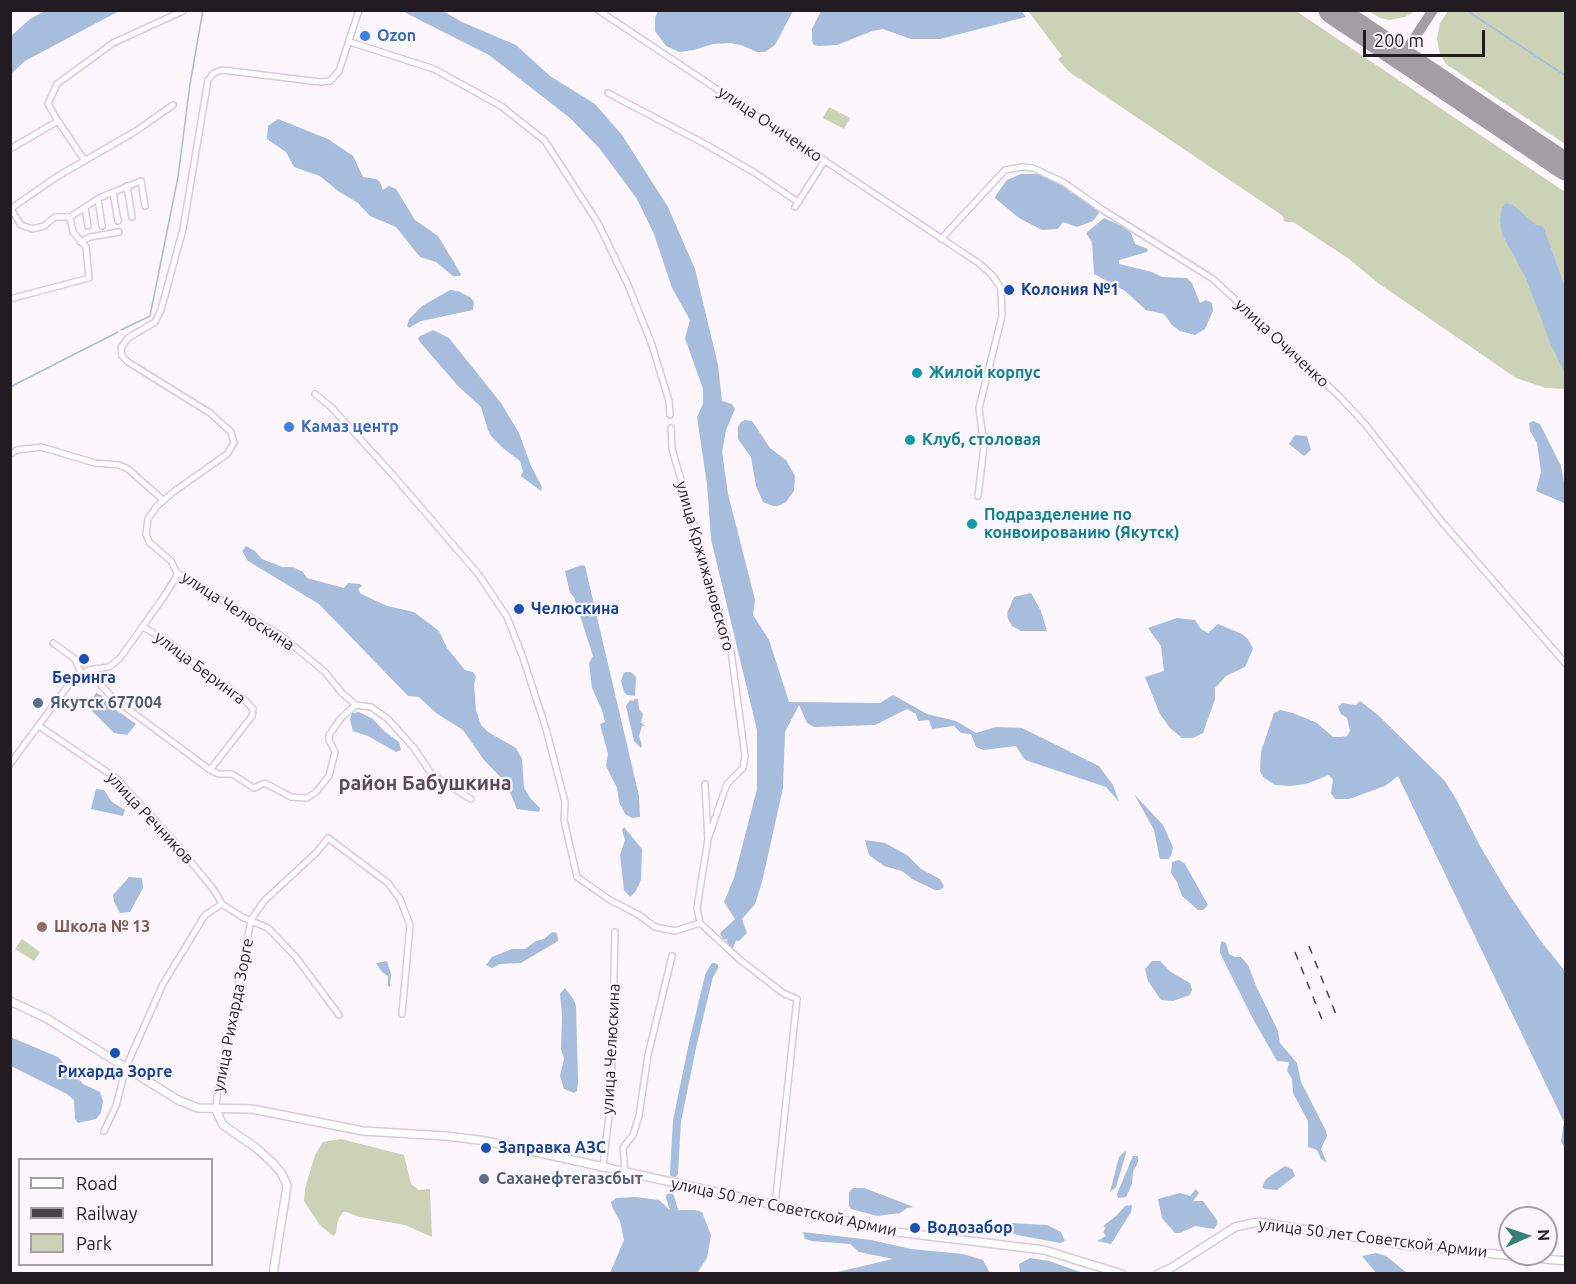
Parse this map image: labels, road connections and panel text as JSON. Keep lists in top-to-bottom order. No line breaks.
{"streets":{"main road":["улица 50 лет Советской Армии"],"street":["улица Очиченко","улица Кржижановского","улица Челюскина","улица Беринга","улица Речников","улица Рихарда Зорге"]},"crossings":[["улица Челюскина","улица Беринга"],["улица Челюскина","улица 50 лет Советской Армии"],["улица Речников","улица Рихарда Зорге"],["улица Рихарда Зорге","улица 50 лет Советской Армии"]],"districts":["район Бабушкина"],"places":["Ozon","Колония №1","Жилой корпус","Камаз центр","Клуб, столовая","Подразделение по конвоированию (Якутск)","Челюскина","Беринга","Якутск 677004","Школа № 13","Рихарда Зорге","Заправка АЗС","Саханефтегазсбыт","Водозабор"],"legend":["Road","Railway","Park"],"scale_bar":"200 m","north":"right"}
